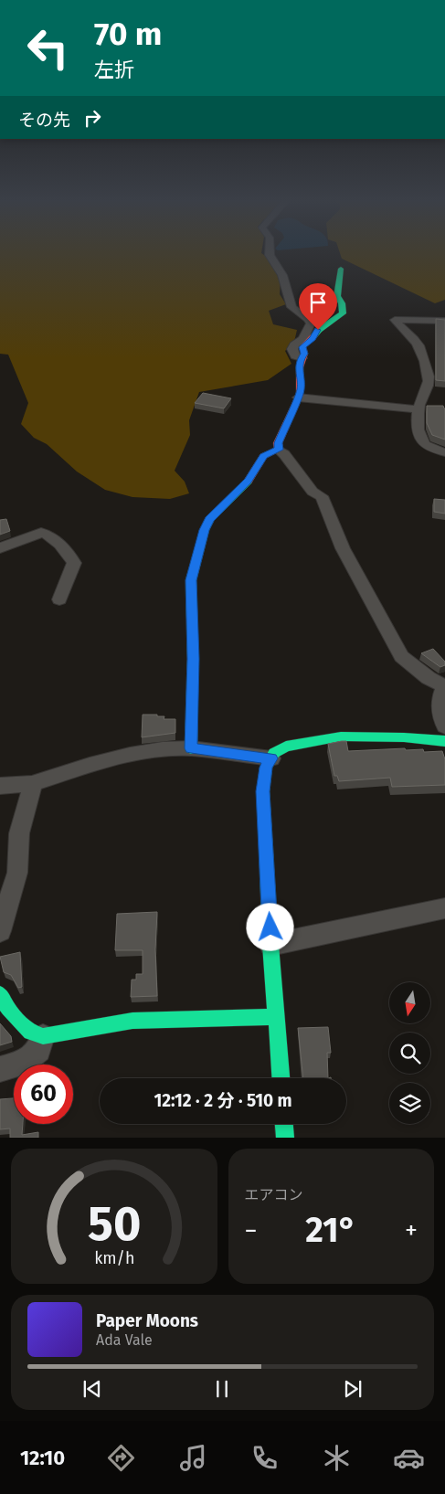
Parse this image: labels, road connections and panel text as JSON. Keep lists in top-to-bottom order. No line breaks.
{"north":"bottom","page":{"turn":["70 m","左折"],"then":"その先","limit":"60","trip":"12:12 · 2 分 · 510 m","tile":"エアコン","heat":["−","21°","+"],"song":["Paper Moons","Ada Vale"],"tabs":"12:10","gauge":["50","km/h"]}}
